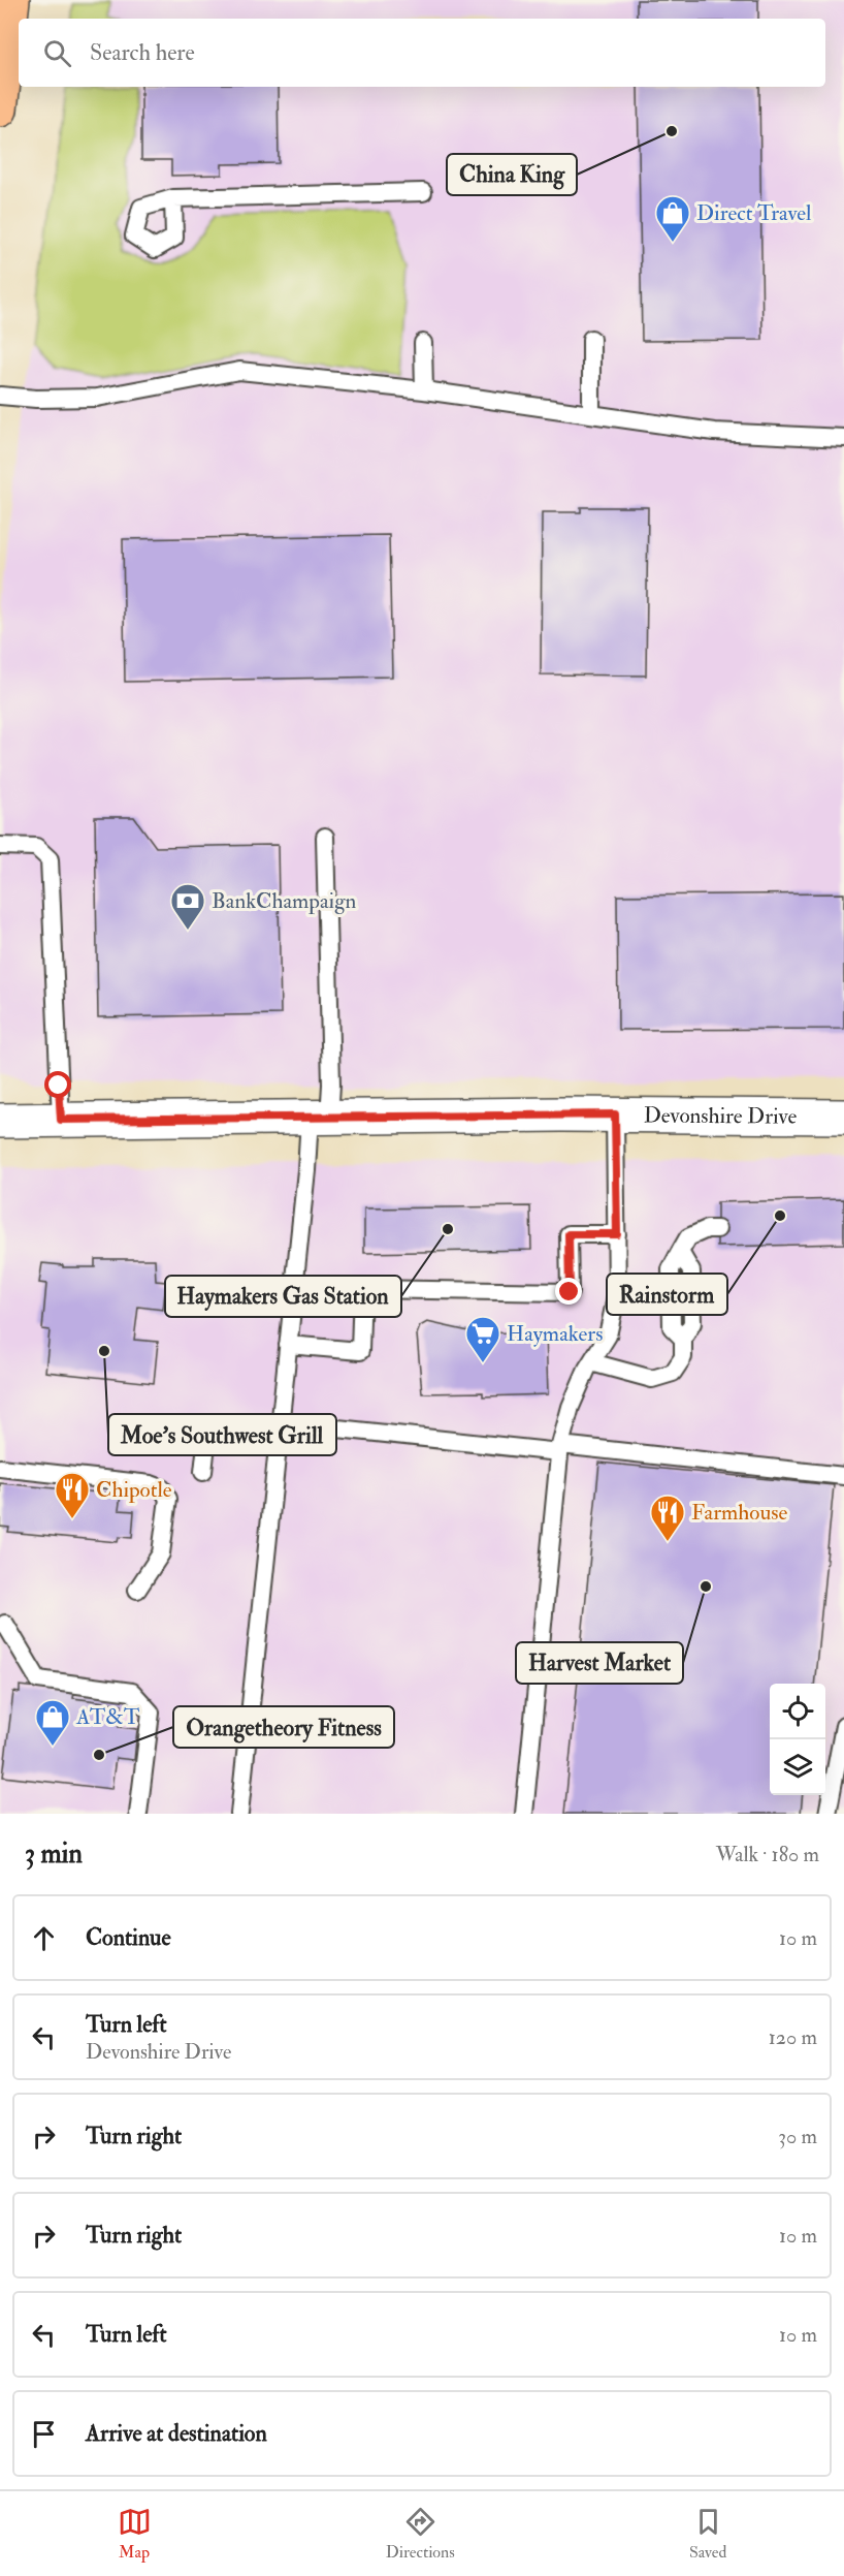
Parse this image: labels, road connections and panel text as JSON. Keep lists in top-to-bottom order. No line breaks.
{"streets":{"street":["Devonshire Drive"]},"places":{"other":["China King","Rainstorm","Haymakers Gas Station","Moe's Southwest Grill","Harvest Market","Orangetheory Fitness"],"shop":["Direct Travel","AT&T"],"bank":["BankChampaign"],"supermarket":["Haymakers"],"restaurant":["Chipotle","Farmhouse"]},"page":{"search":"Search here","heading":["3 min","Walk · 180 m"],"list":[["Continue","10 m"],["Turn left","Devonshire Drive","120 m"],["Turn right","30 m"],["Turn right","10 m"],["Turn left","10 m"],"Arrive at destination"],"nav":["Map","Directions","Saved"]}}
